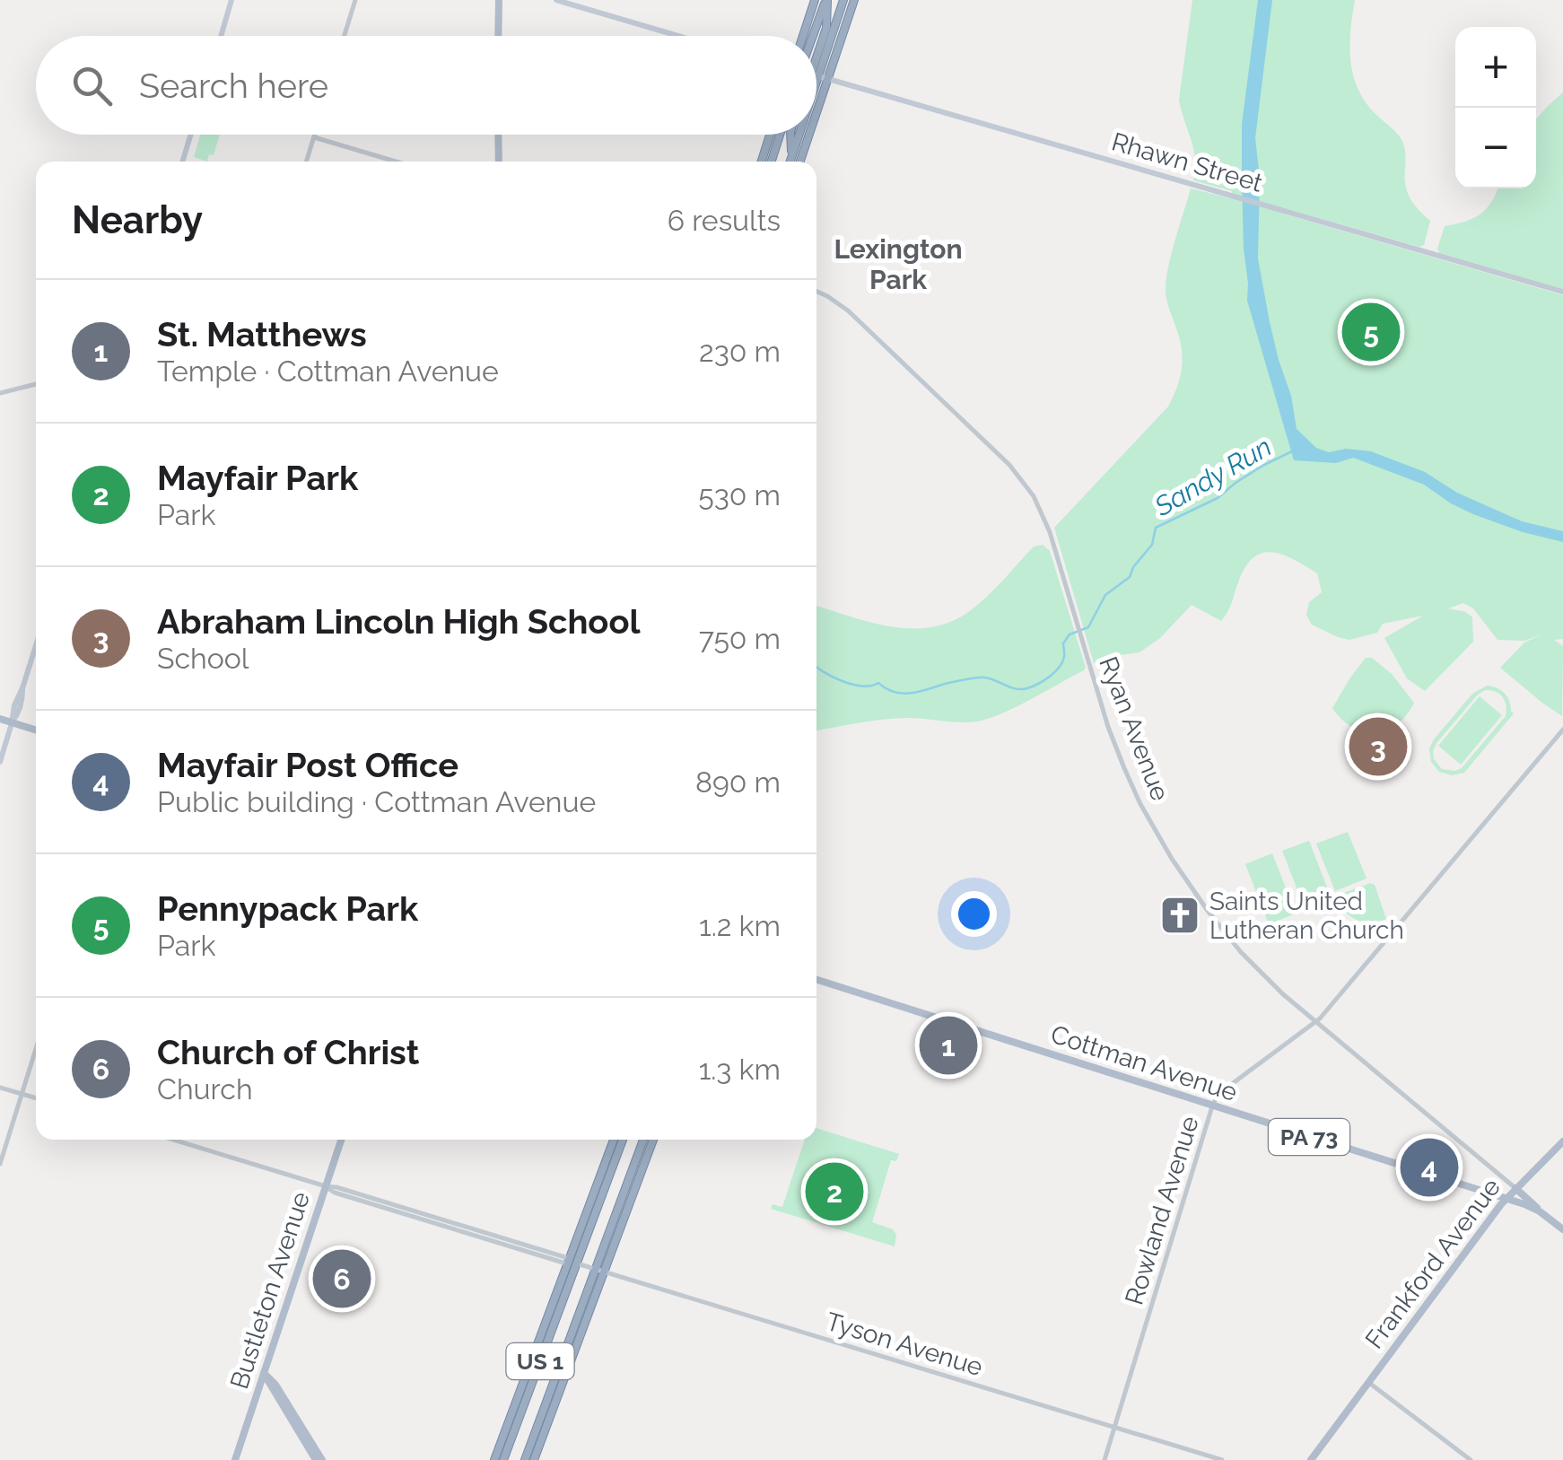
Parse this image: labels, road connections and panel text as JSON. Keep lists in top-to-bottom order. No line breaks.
{"streets":{"highway":["US 1"],"main road":["Rhawn Street","Cottman Avenue","PA 73","Frankford Avenue","Bustleton Avenue"],"street":["Ryan Avenue","Rowland Avenue","Tyson Avenue"]},"crossings":[["Ryan Avenue","Rowland Avenue"],["Ryan Avenue","Frankford Avenue"],["Cottman Avenue","Rowland Avenue"],["Cottman Avenue","Frankford Avenue"],["Rowland Avenue","Tyson Avenue"],["Bustleton Avenue","Tyson Avenue"],["Tyson Avenue","US 1"]],"districts":["Lexington Park"],"water":["Sandy Run"],"places":{"church":["Saints United Lutheran Church"]},"page":{"map_buttons":["+","−"],"search":"Search here","heading":["Nearby","6 results"],"list":[{"mark":"1","name":"St. Matthews","note":"Temple · Cottman Avenue","value":"230 m"},{"mark":"2","name":"Mayfair Park","note":"Park","value":"530 m"},{"mark":"3","name":"Abraham Lincoln High School","note":"School","value":"750 m"},{"mark":"4","name":"Mayfair Post Office","note":"Public building · Cottman Avenue","value":"890 m"},{"mark":"5","name":"Pennypack Park","note":"Park","value":"1.2 km"},{"mark":"6","name":"Church of Christ","note":"Church","value":"1.3 km"}],"pins":["5","3","1","4","2","6"]}}
